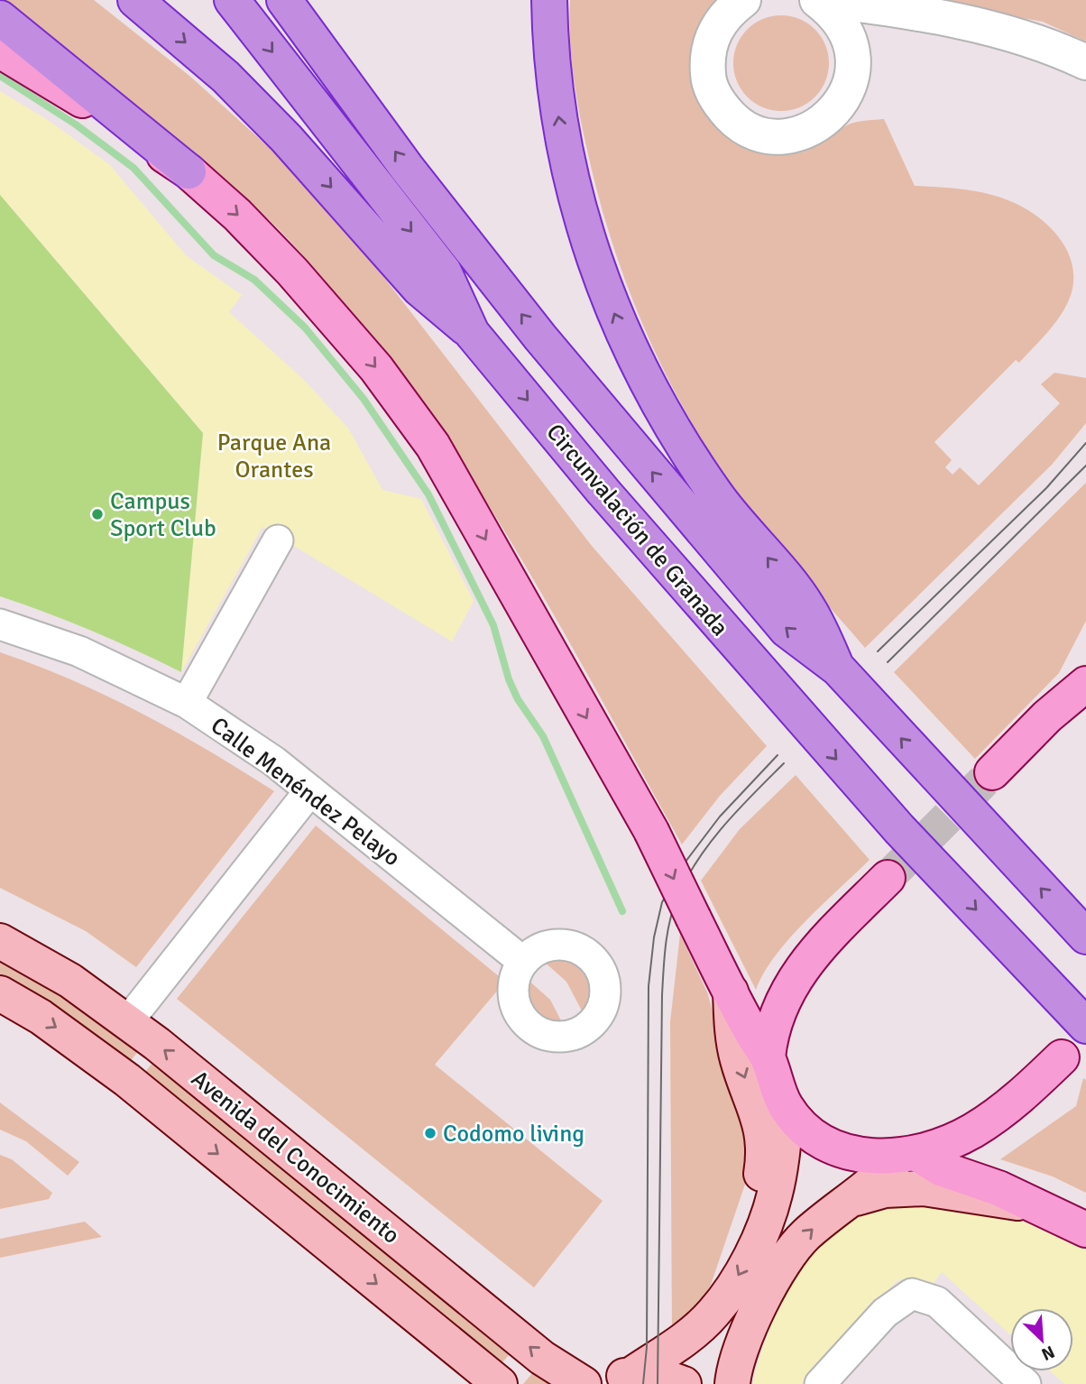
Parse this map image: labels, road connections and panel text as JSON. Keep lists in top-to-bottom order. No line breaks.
{"streets":{"highway":["Circunvalación de Granada"],"main road":["Avenida del Conocimiento"],"street":["Calle Menéndez Pelayo"]},"parks":["Parque Ana Orantes"],"places":["Campus Sport Club","Codomo living"],"north":"bottom right"}
